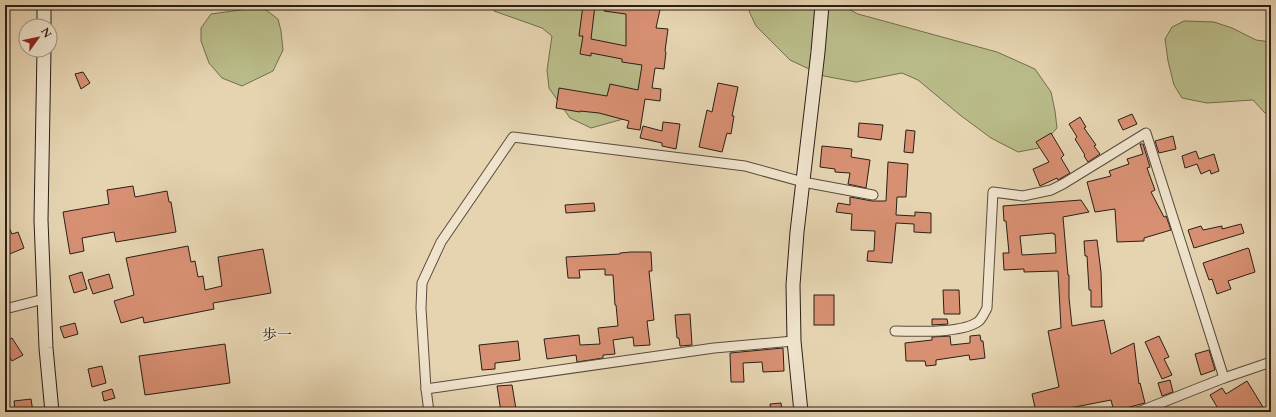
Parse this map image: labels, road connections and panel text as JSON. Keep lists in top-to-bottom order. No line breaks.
{"districts":["歩一"],"north":"top right"}
